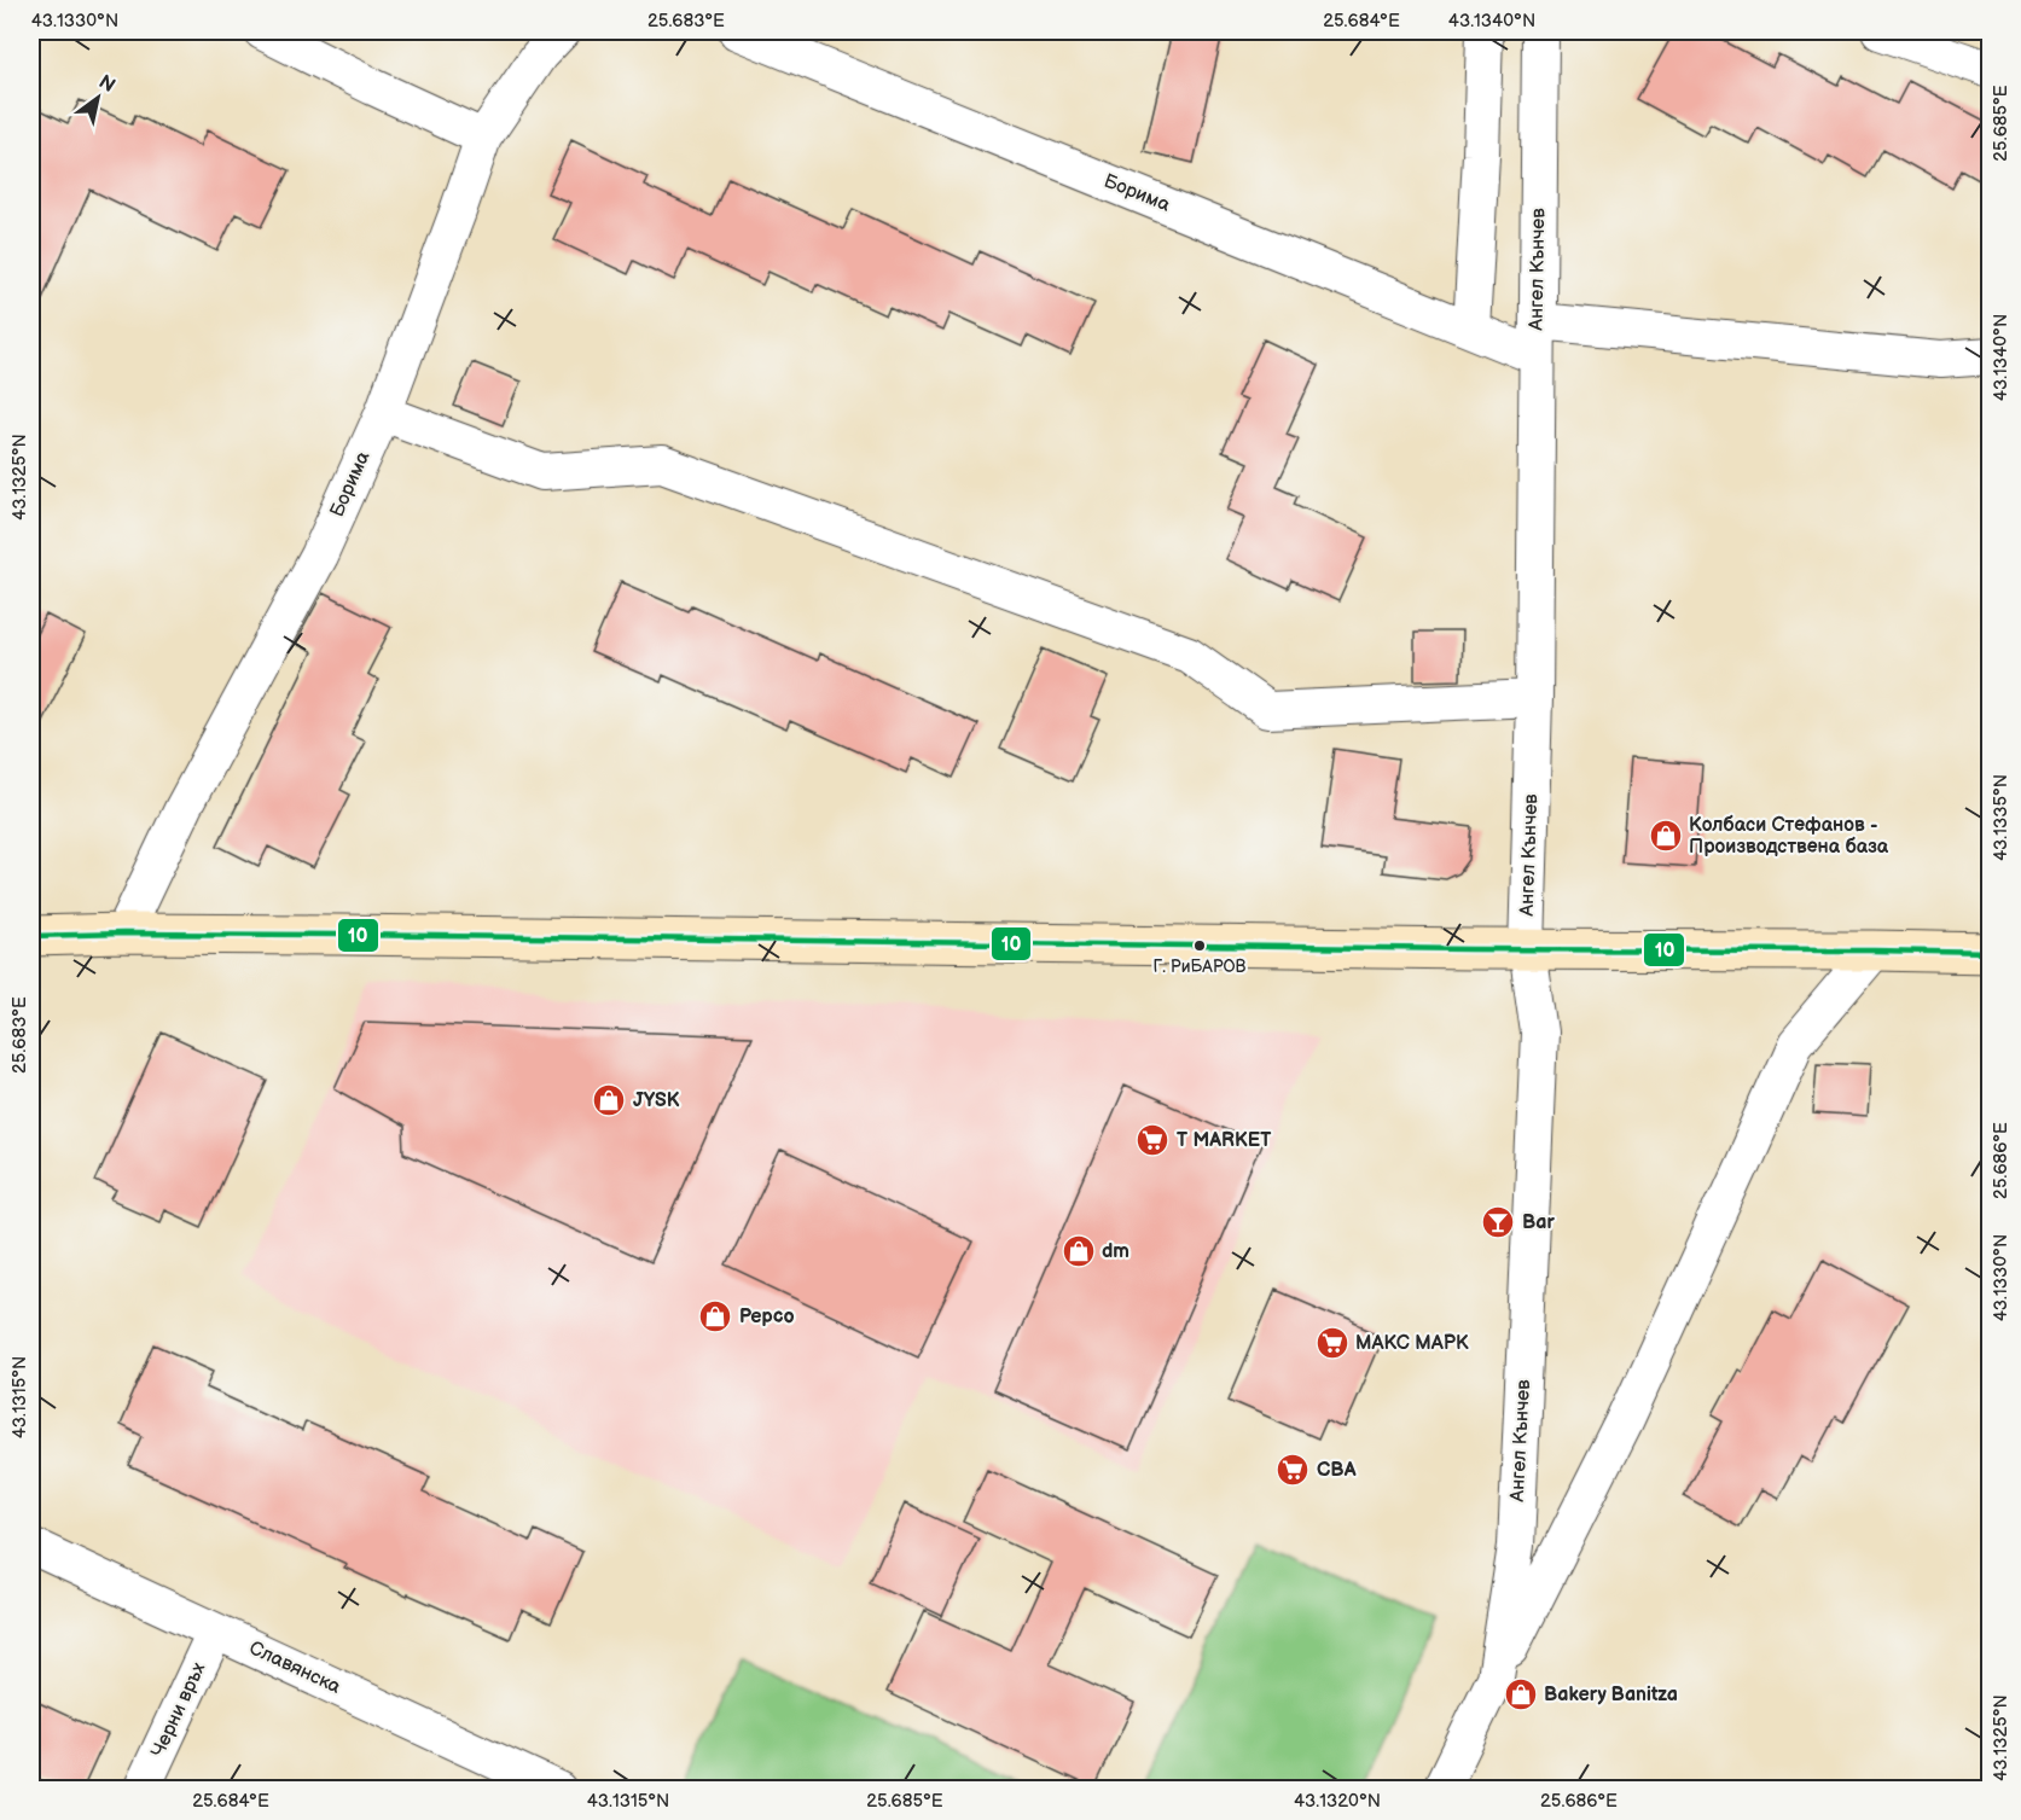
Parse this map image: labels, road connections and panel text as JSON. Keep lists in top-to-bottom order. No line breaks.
{"streets":{"street":["Борима","Ангел Кънчев","Славянска","Черни връх"]},"crossings":[["Борима","Ангел Кънчев"],["Славянска","Черни връх"]],"places":{"shop":["Колбаси Стефанов - Производствена база","JYSK","dm","Pepco","Bakery Banitza"],"other":["Г. РиБАРОВ"],"supermarket":["T MARKET","МАКС МАРК","CBA"],"bar":["Bar"]},"lines":["transit line 10"],"north":"top right","coordinates":["43.1330°N","25.683°E","25.684°E","43.1340°N","25.685°E","43.1325°N","43.1335°N","25.686°E","43.1315°N","43.1320°N"]}
